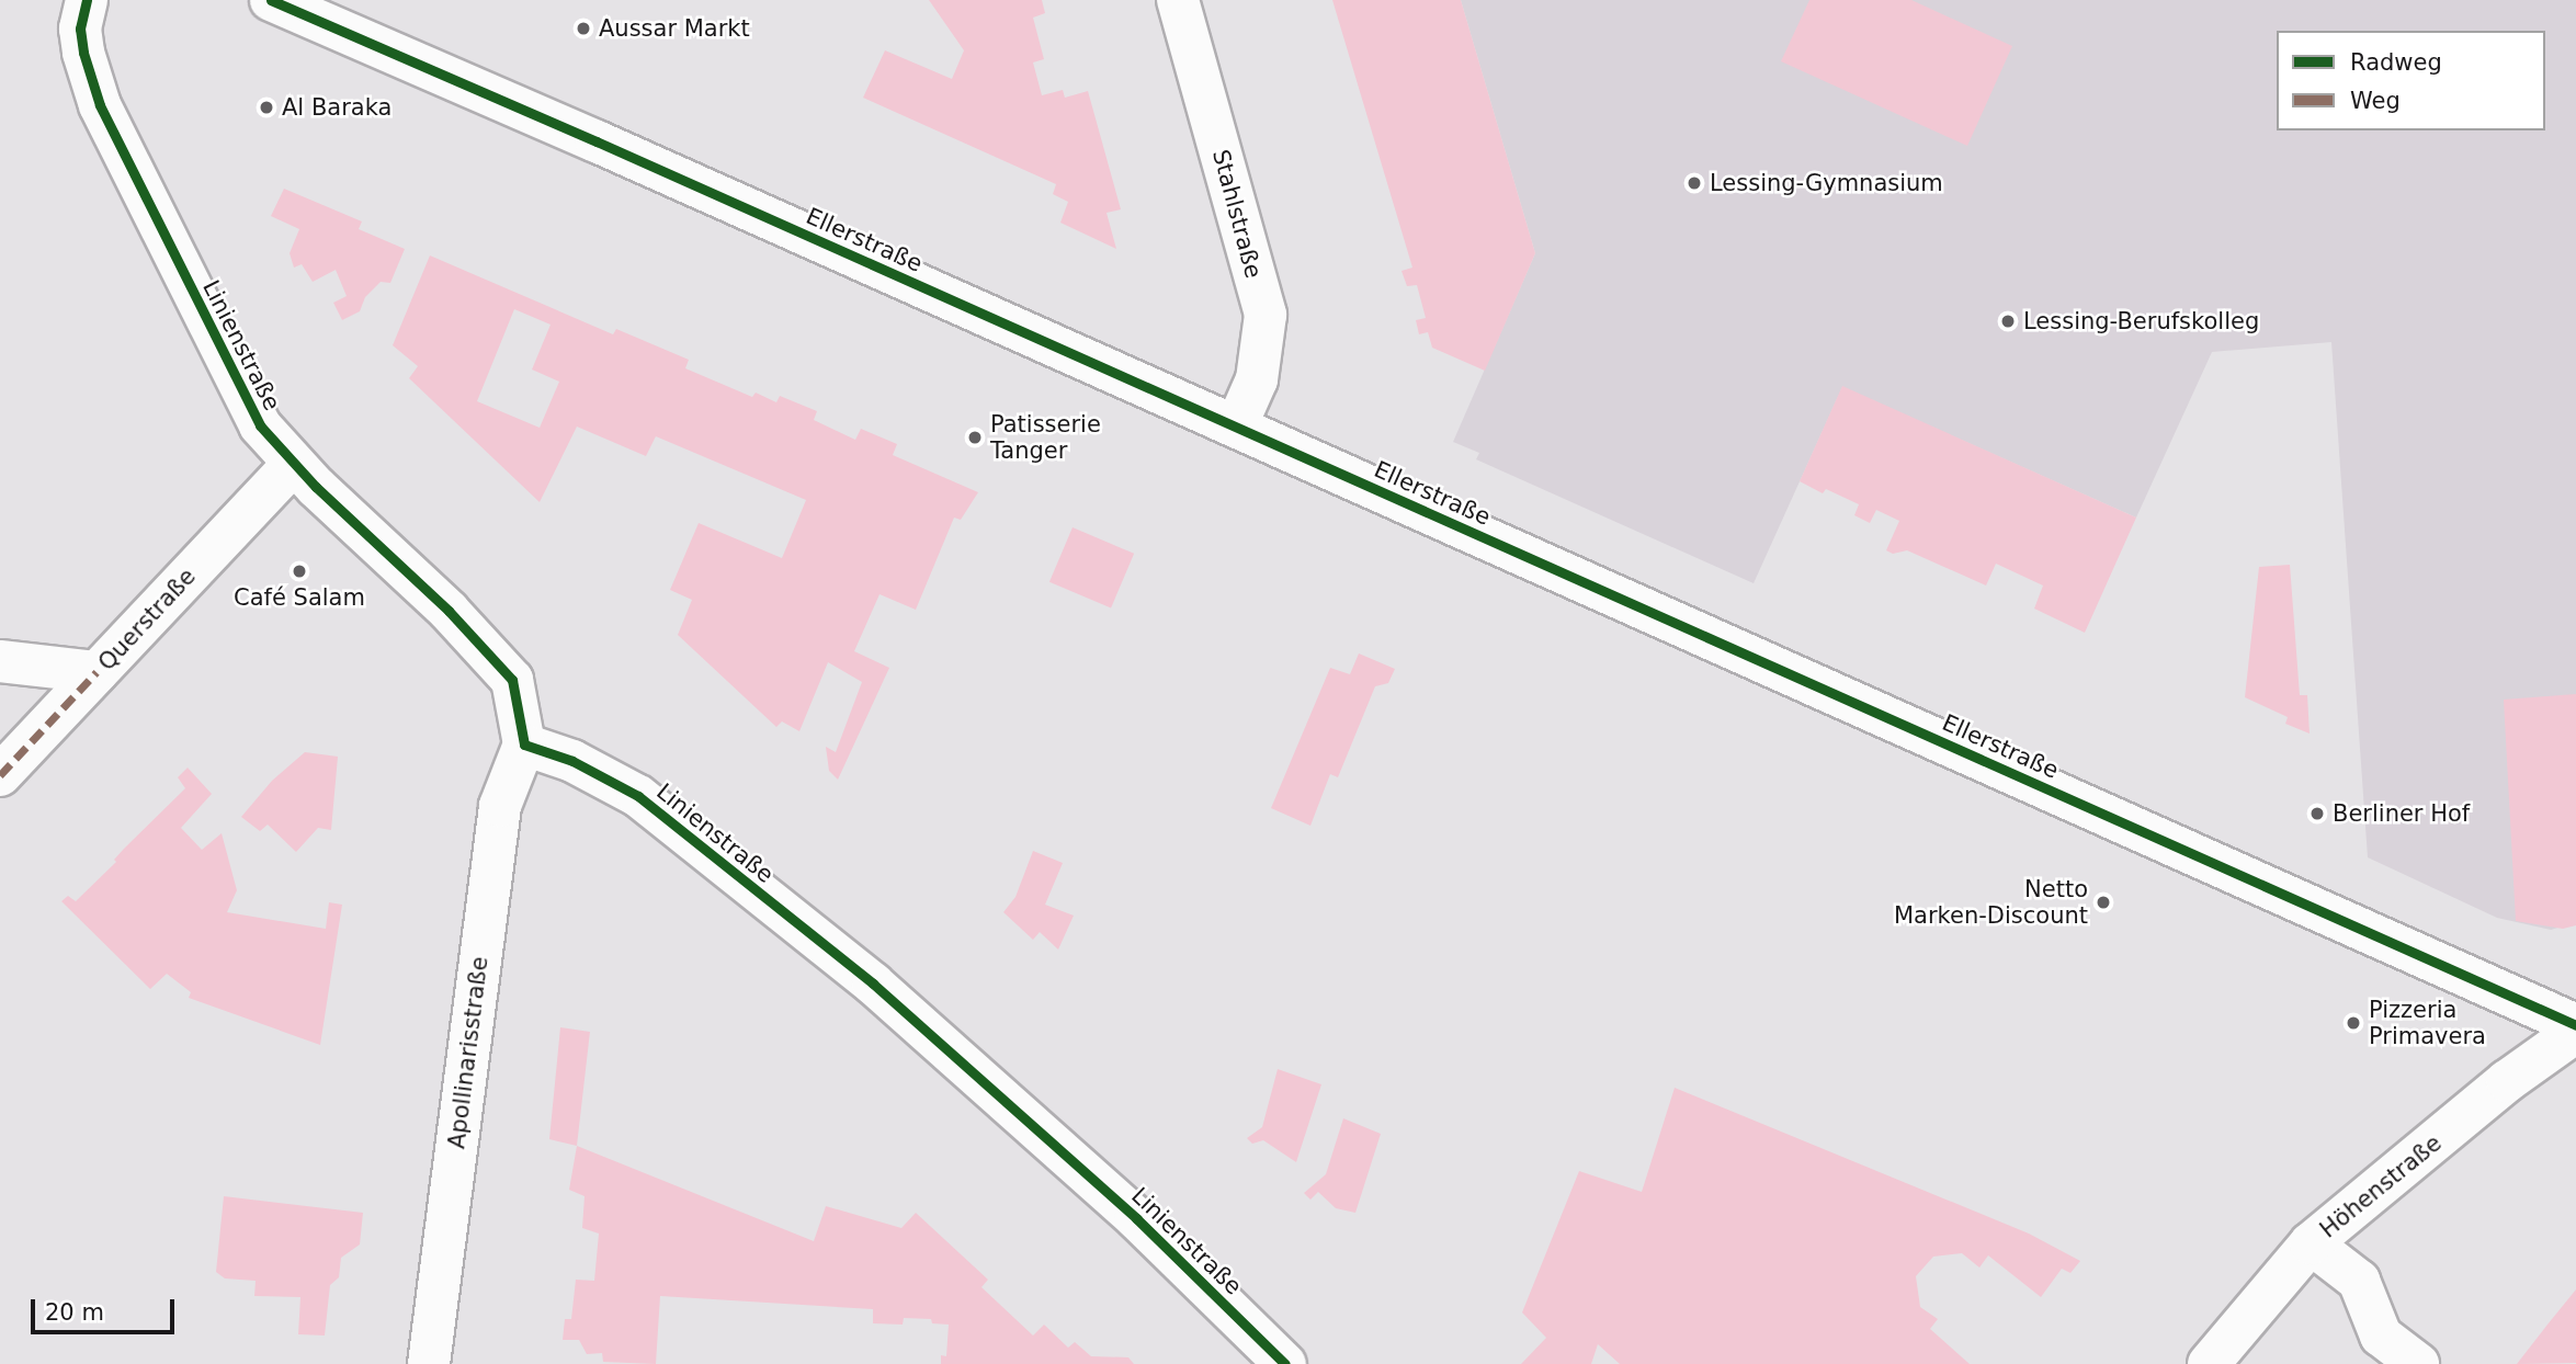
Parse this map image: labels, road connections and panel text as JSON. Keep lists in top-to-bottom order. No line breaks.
{"streets":{"street":["Stahlstraße","Ellerstraße","Linienstraße","Querstraße","Apollinarisstraße","Höhenstraße"]},"crossings":[["Stahlstraße","Ellerstraße"],["Linienstraße","Querstraße"],["Linienstraße","Apollinarisstraße"]],"places":["Aussar Markt","Al Baraka","Lessing-Gymnasium","Lessing-Berufskolleg","Patisserie Tanger","Café Salam","Berliner Hof","Netto Marken-Discount","Pizzeria Primavera"],"legend":["Radweg","Weg"],"scale_bar":"20 m"}
